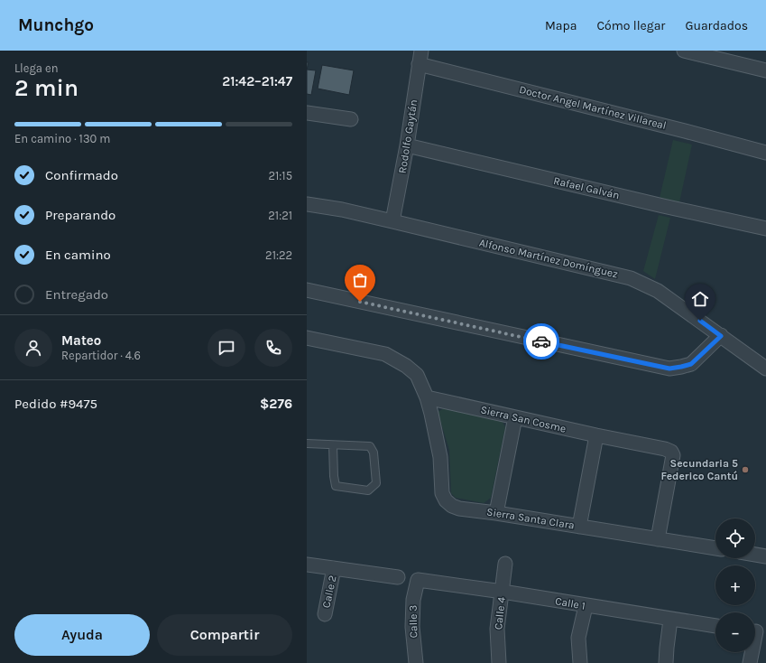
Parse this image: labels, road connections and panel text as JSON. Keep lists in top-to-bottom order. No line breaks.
{"streets":{"street":["Doctor Angel Martínez Villareal","Rodolfo Gaytán","Rafael Galván","Alfonso Martínez Domínguez","Sierra San Cosme","Sierra Santa Clara","Calle 2","Calle 1","Calle 4","Calle 3"]},"crossings":[["Doctor Angel Martínez Villareal","Rodolfo Gaytán"],["Rodolfo Gaytán","Rafael Galván"],["Rodolfo Gaytán","Alfonso Martínez Domínguez"],["Sierra San Cosme","Sierra Santa Clara"],["Calle 1","Calle 4"],["Calle 1","Calle 3"]],"places":["Secundaria 5 Federico Cantú"],"page":{"header":"Munchgo","nav":["Mapa","Cómo llegar","Guardados"],"heading":["2 min","Llega en","21:42–21:47"],"panel":["Mateo","Repartidor · 4.6","Pedido #9475","$276"],"bar":"En camino · 130 m","list":[["Confirmado","21:15"],["Preparando","21:21"],["En camino","21:22"],"Entregado"],"map_buttons":["+","−"],"buttons":["Ayuda","Compartir"]}}
